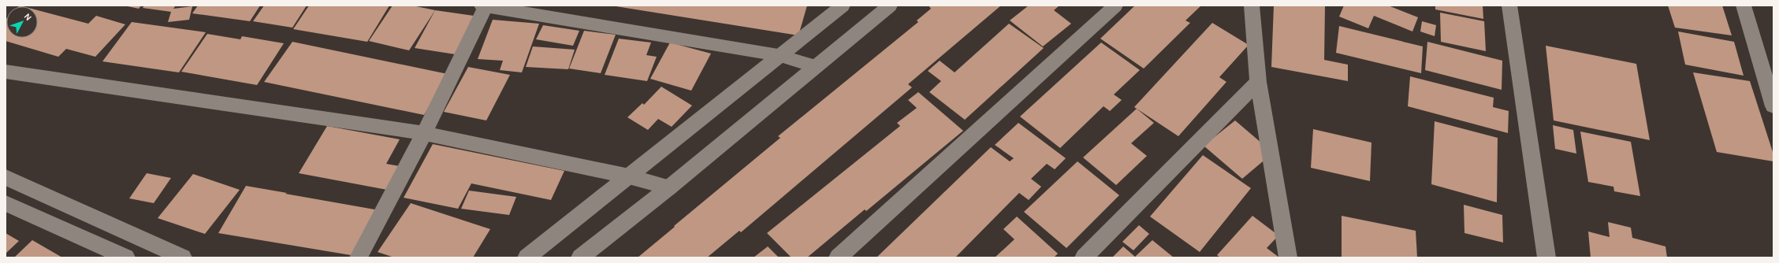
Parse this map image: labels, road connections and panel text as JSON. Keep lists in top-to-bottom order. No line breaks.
{"north":"top right"}
